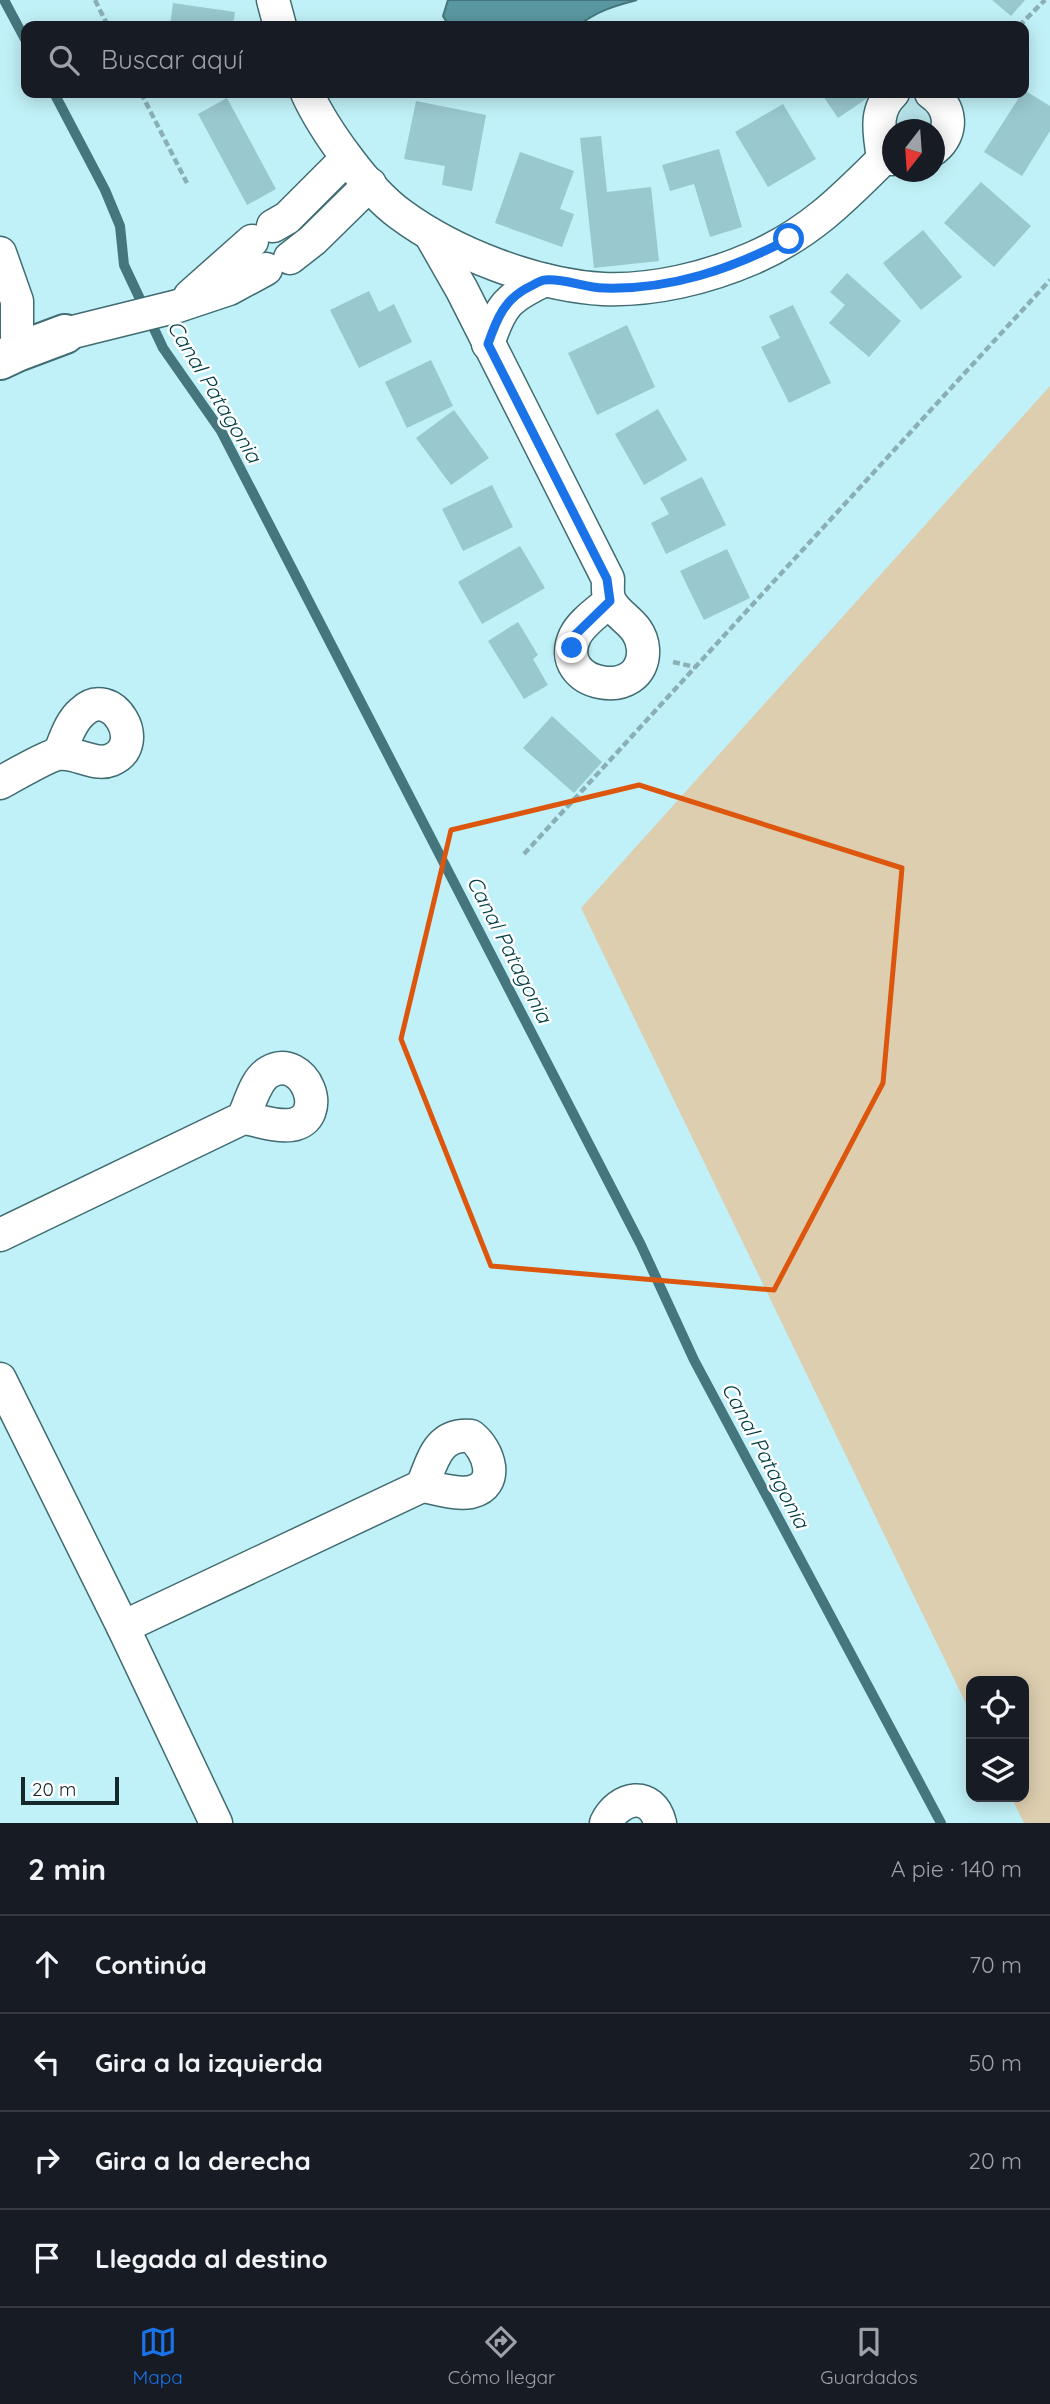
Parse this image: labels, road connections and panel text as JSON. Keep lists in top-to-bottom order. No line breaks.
{"water":["Canal Patagonia"],"scale_bar":"20 m","north":"bottom","page":{"search":"Buscar aquí","scale":"20 m","heading":["2 min","A pie · 140 m"],"list":[["Continúa","70 m"],["Gira a la izquierda","50 m"],["Gira a la derecha","20 m"],"Llegada al destino"],"nav":["Mapa","Cómo llegar","Guardados"]}}
